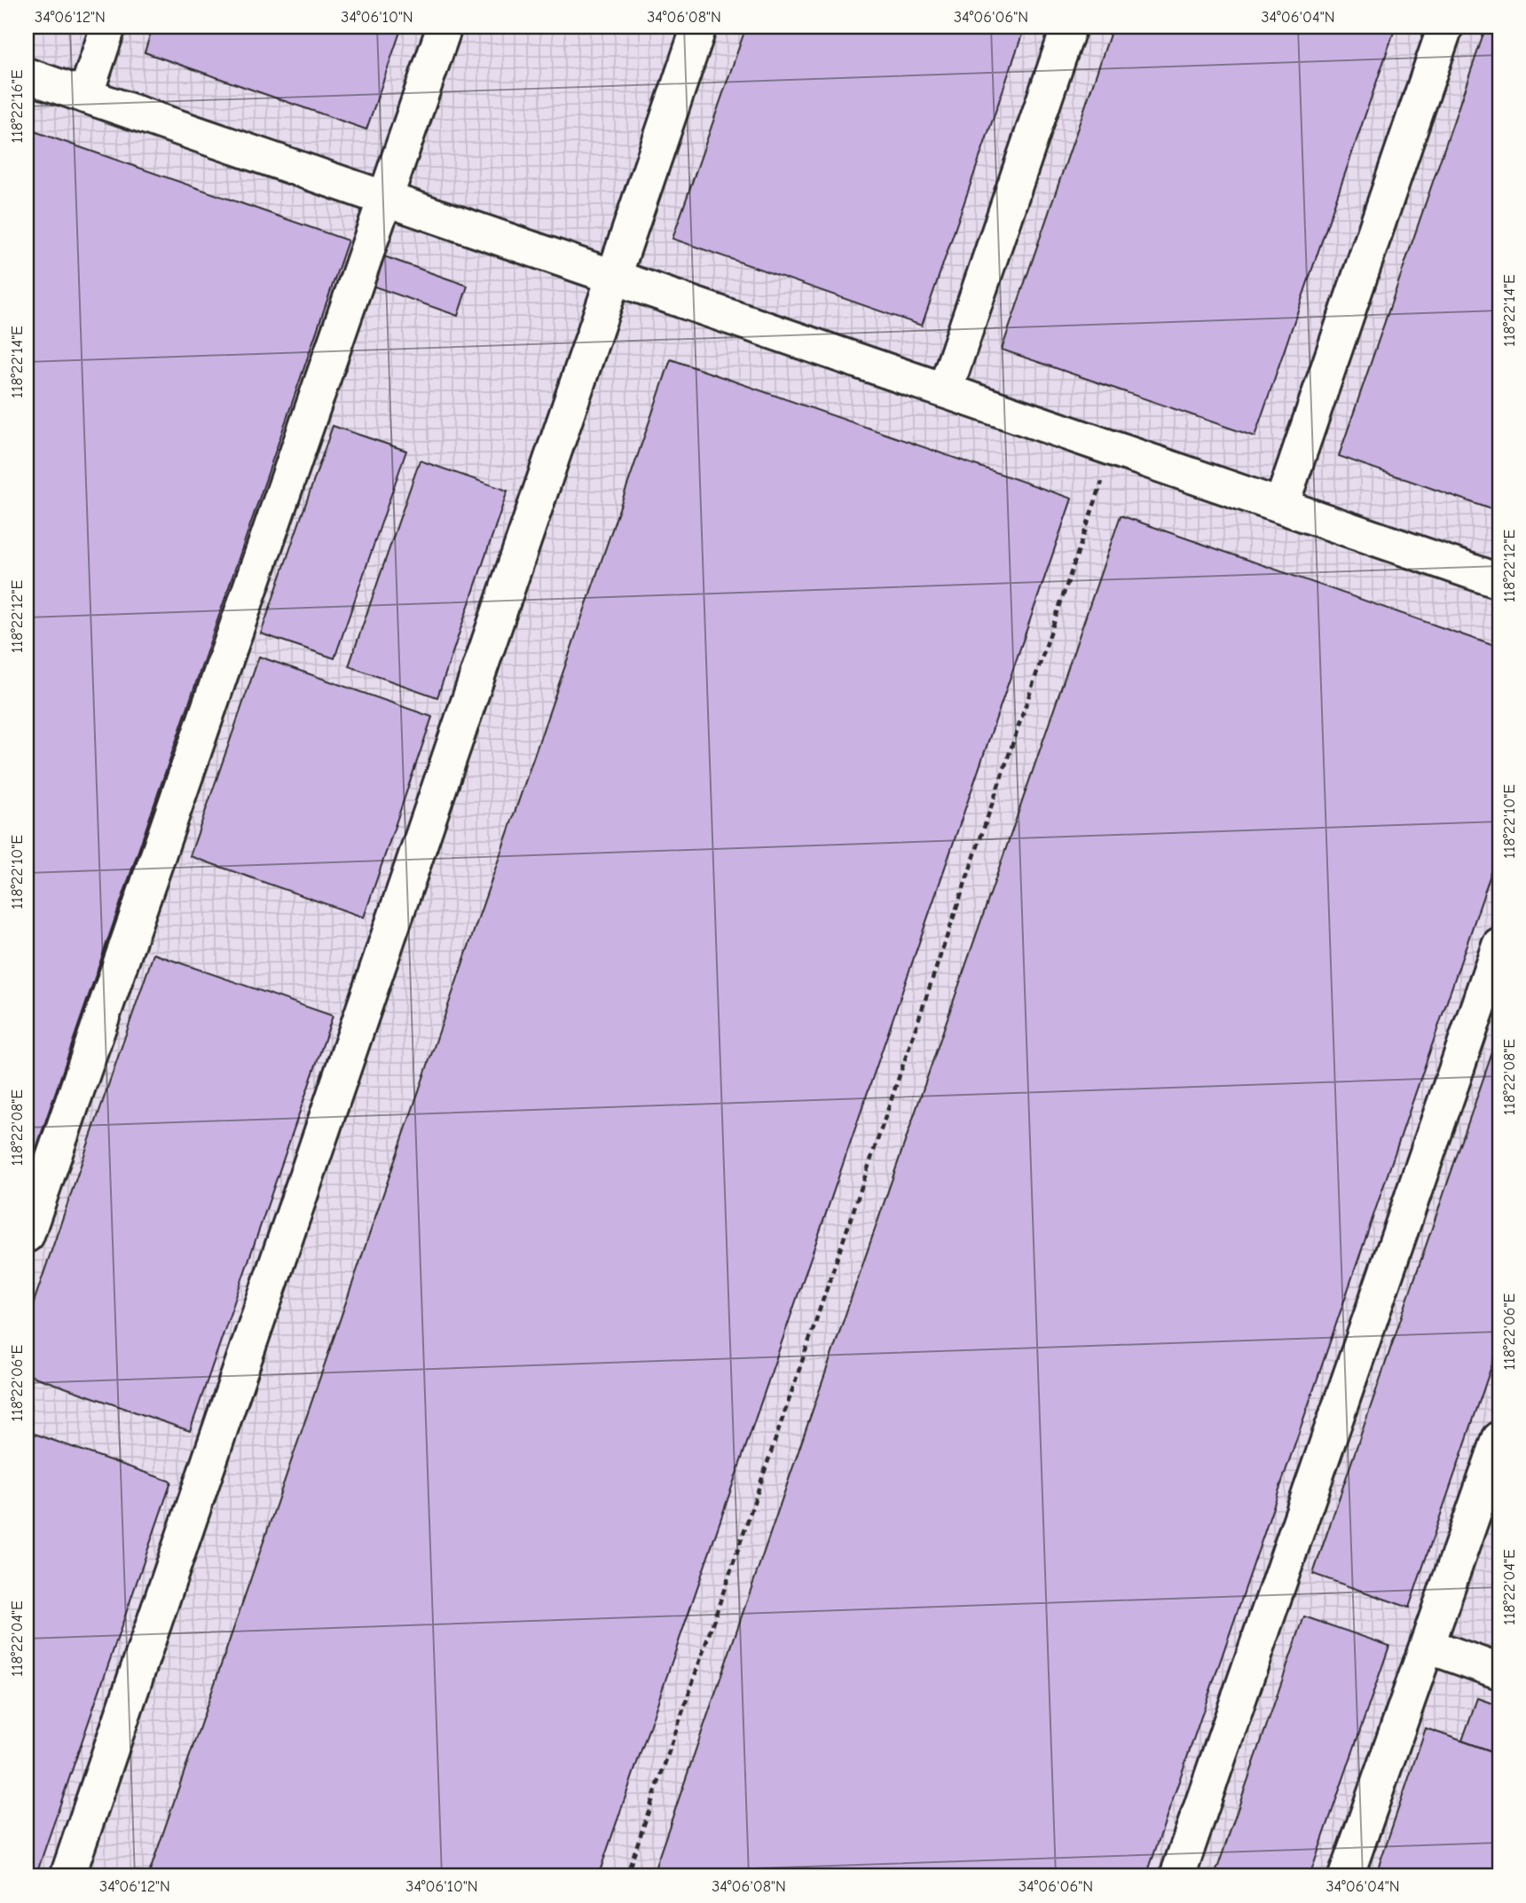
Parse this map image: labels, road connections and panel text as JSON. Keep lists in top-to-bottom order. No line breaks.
{"coordinates":["34°06'12\"N","34°06'10\"N","34°06'08\"N","34°06'06\"N","34°06'04\"N","118°22'16\"E","118°22'14\"E","118°22'12\"E","118°22'10\"E","118°22'08\"E","118°22'06\"E","118°22'04\"E"]}
